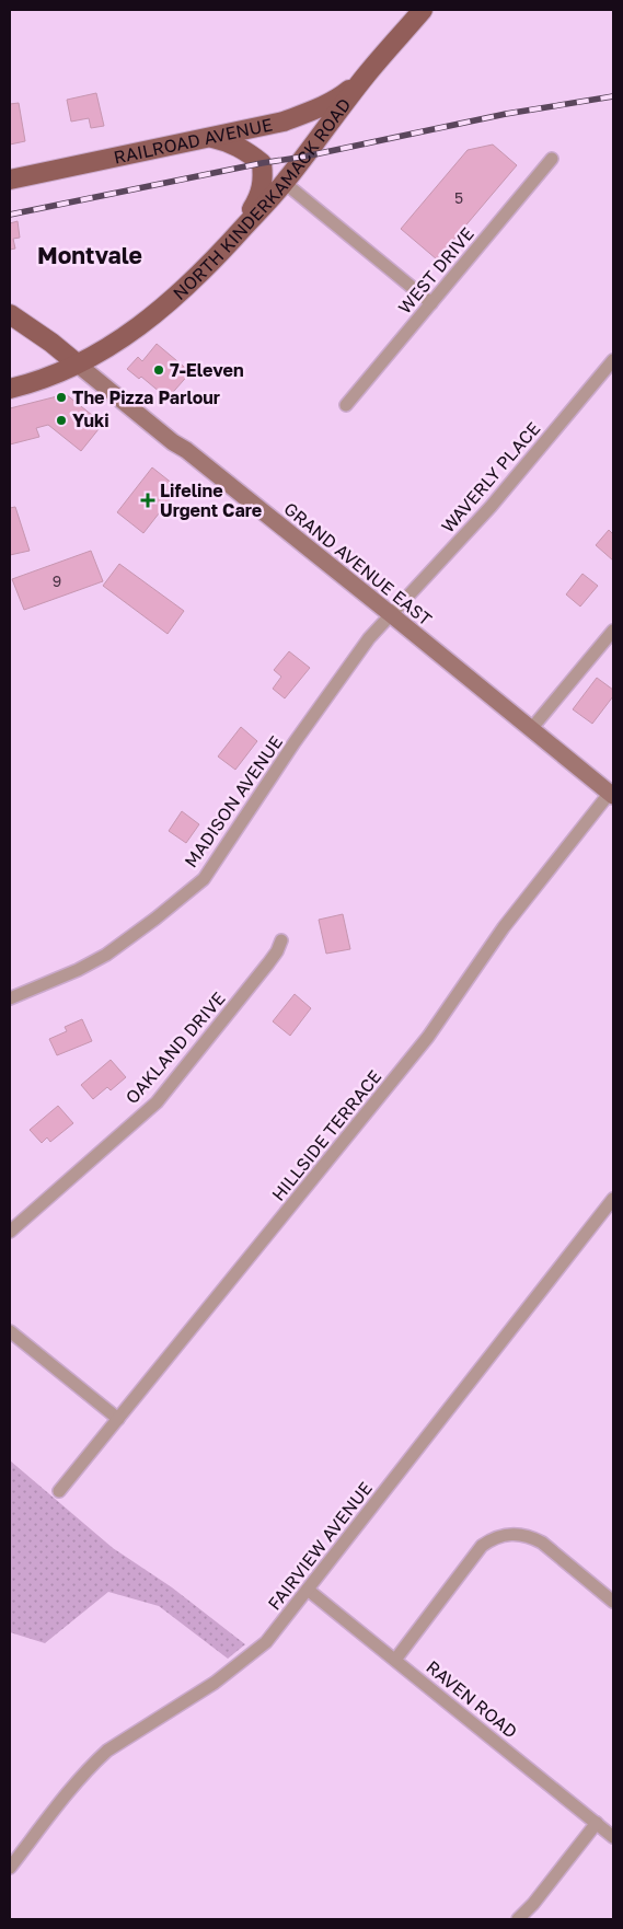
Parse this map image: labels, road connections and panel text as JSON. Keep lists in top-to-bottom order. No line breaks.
{"streets":{"main road":["RAILROAD AVENUE","NORTH KINDERKAMACK ROAD","GRAND AVENUE EAST"],"street":["WEST DRIVE","WAVERLY PLACE","MADISON AVENUE","OAKLAND DRIVE","HILLSIDE TERRACE","FAIRVIEW AVENUE","RAVEN ROAD"]},"crossings":[["RAILROAD AVENUE","NORTH KINDERKAMACK ROAD"],["NORTH KINDERKAMACK ROAD","GRAND AVENUE EAST"],["WAVERLY PLACE","GRAND AVENUE EAST"],["WAVERLY PLACE","MADISON AVENUE"],["GRAND AVENUE EAST","MADISON AVENUE"],["GRAND AVENUE EAST","HILLSIDE TERRACE"],["FAIRVIEW AVENUE","RAVEN ROAD"]],"districts":["Montvale"],"places":{"other":["7-Eleven","The Pizza Parlour","Yuki"],"health":["Lifeline Urgent Care"]},"house_numbers":["5","9"]}
